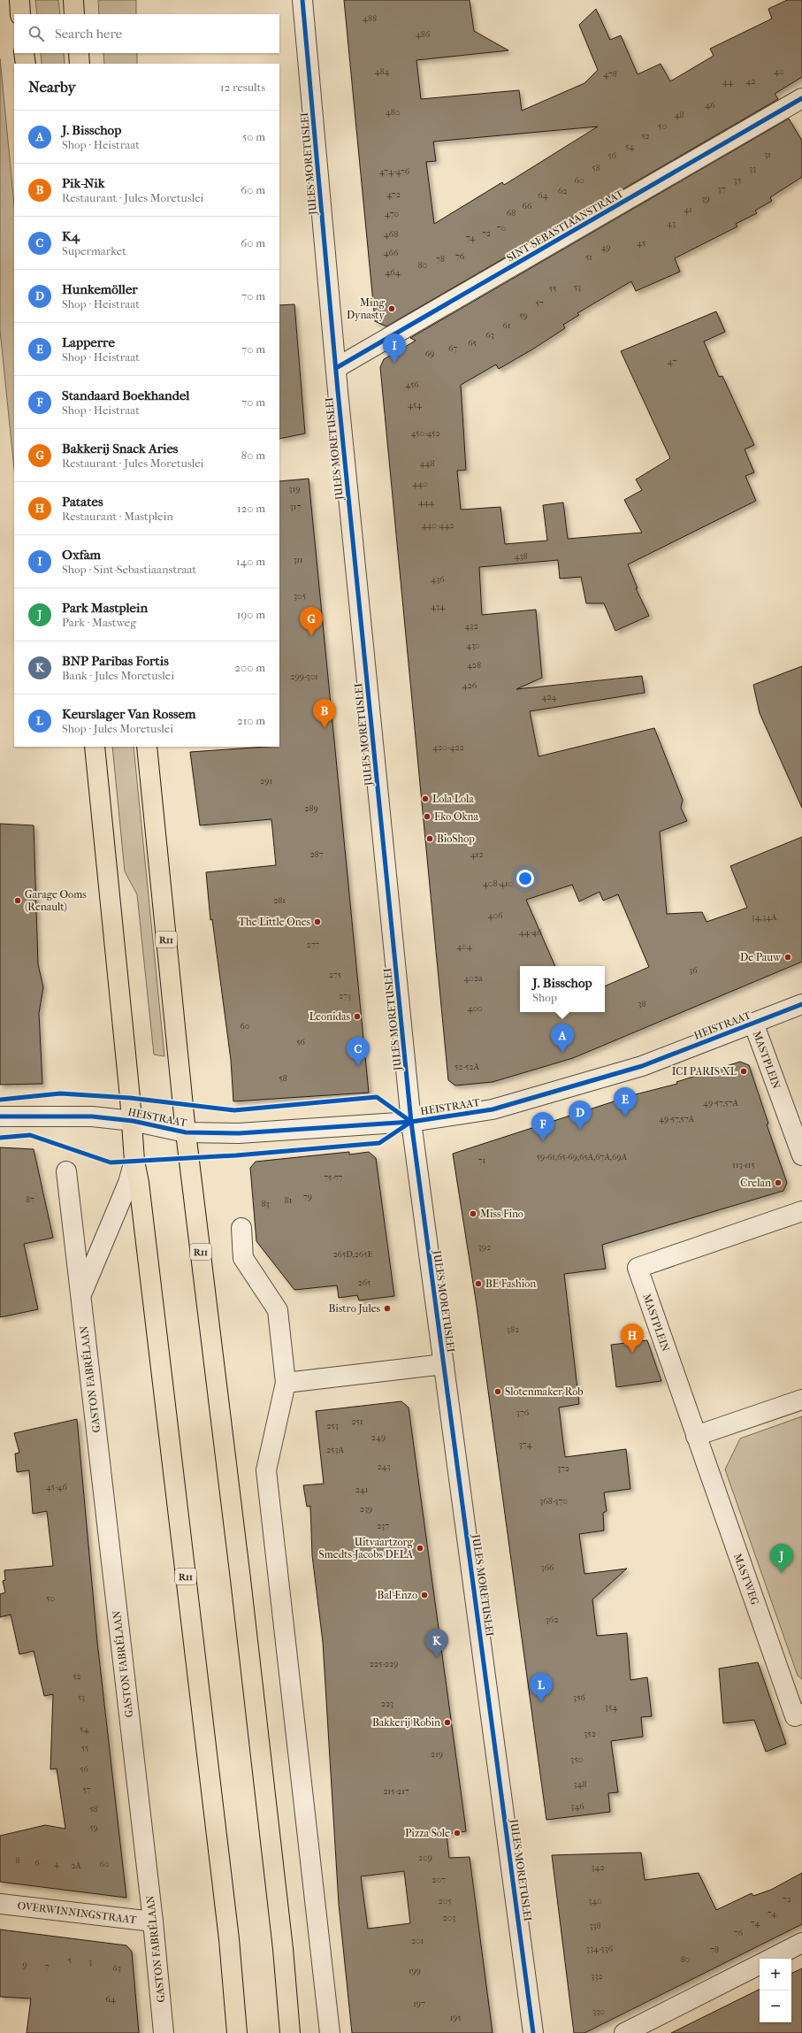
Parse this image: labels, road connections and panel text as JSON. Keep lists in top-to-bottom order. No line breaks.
{"streets":{"highway":["R11"],"street":["JULES MORETUSLEI","SINT-SEBASTIAANSTRAAT","HEISTRAAT","MASTPLEIN","GASTON FABRÉLAAN","MASTWEG","OVERWINNINGSTRAAT"]},"crossings":[["JULES MORETUSLEI","SINT-SEBASTIAANSTRAAT"],["JULES MORETUSLEI","HEISTRAAT"],["R11","HEISTRAAT"],["R11","GASTON FABRÉLAAN"],["HEISTRAAT","MASTPLEIN"],["MASTPLEIN","MASTWEG"],["GASTON FABRÉLAAN","OVERWINNINGSTRAAT"]],"places":["Ming Dynasty","Lola Lola","Eko Okna","BioShop","Garage Ooms (Renault)","The Little Ones","De Pauw","Leonidas","ICI PARIS XL","Crelan","Miss Fino","BE Fashion","Bistro Jules","Slotenmaker Rob","Uitvaartzorg Smedts-Jacobs DELA","Bal-Enzo","Bakkerij Robin","Pizza Sole"],"house_numbers":["488","486","484","40","478","42","44","46","480","48","50","52","54","31","56","58","33","474-476","60","35","37","62","472","64","39","66","41","68","470","43","70","72","468","74","45","49","466","76","51","78","80","464","53","55","57","59","61","63","65","67","69","47","456","454","450-452","448","440","319","444","317","440-442","438","311","436","305","434","432","430","428","299-301","426","424","420-422","291","289","287","412","408-410","281","406","34,34A","44-46","277","404","36","275","402a","273","38","400","60","56","52-52A","58","49-57,57A","49-57,57A","59-61,65-69,65A,67A,69A","71","113-115","75-77","79","87","81","83","392","265D,265E","265","382","376","251","253","249","374","253A","243","372","45-46","241","368-370","239","237","366","50","362","225-229","52","53","356","223","354","54","352","55","219","350","56","348","57","215-217","346","58","59","209","8","6","4","60","2A","342","207","72","205","340","74","203","74","338","76","201","334-336","78","80","5","3","9","7","63","199","332","64","197","330","195"],"page":{"search":"Search here","heading":["Nearby","12 results"],"list":[{"mark":"A","name":"J. Bisschop","note":"Shop · Heistraat","value":"50 m"},{"mark":"B","name":"Pik-Nik","note":"Restaurant · Jules Moretuslei","value":"60 m"},{"mark":"C","name":"K4","note":"Supermarket","value":"60 m"},{"mark":"D","name":"Hunkemöller","note":"Shop · Heistraat","value":"70 m"},{"mark":"E","name":"Lapperre","note":"Shop · Heistraat","value":"70 m"},{"mark":"F","name":"Standaard Boekhandel","note":"Shop · Heistraat","value":"70 m"},{"mark":"G","name":"Bakkerij Snack Aries","note":"Restaurant · Jules Moretuslei","value":"80 m"},{"mark":"H","name":"Patates","note":"Restaurant · Mastplein","value":"120 m"},{"mark":"I","name":"Oxfam","note":"Shop · Sint-Sebastiaanstraat","value":"140 m"},{"mark":"J","name":"Park Mastplein","note":"Park · Mastweg","value":"190 m"},{"mark":"K","name":"BNP Paribas Fortis","note":"Bank · Jules Moretuslei","value":"200 m"},{"mark":"L","name":"Keurslager Van Rossem","note":"Shop · Jules Moretuslei","value":"210 m"}],"pins":["I","G","B","A","C","E","D","F","H","J","K","L"],"popup":["J. Bisschop","Shop"],"map_buttons":["+","−"]}}
